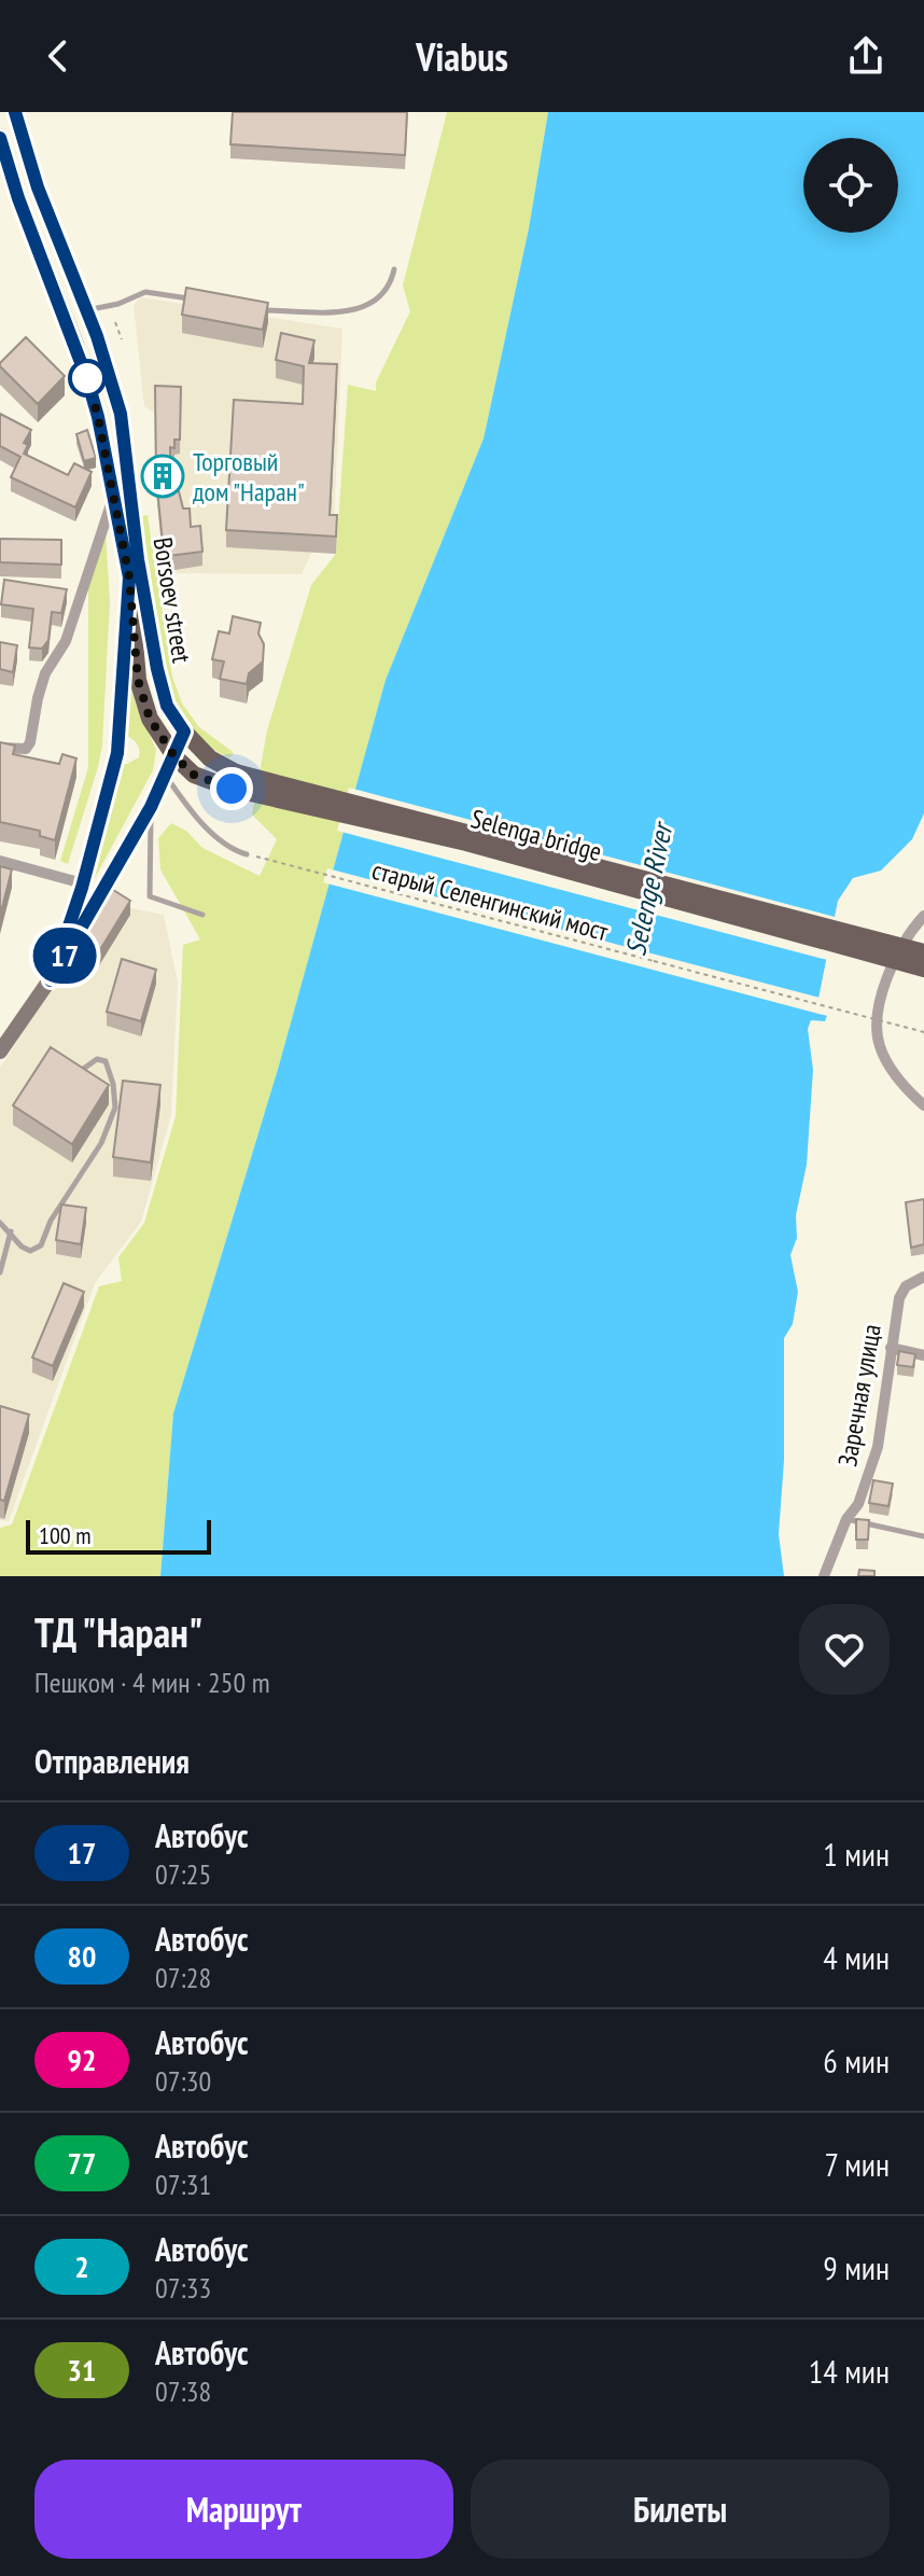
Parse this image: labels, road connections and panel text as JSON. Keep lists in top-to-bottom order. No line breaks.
{"streets":{"main road":["Borsoev street","Selenga bridge"],"street":["Заречная улица"],"path":["старый Селенгинский мост"]},"crossings":[["Borsoev street","Selenga bridge"]],"water":["Selenge River"],"places":{"building":["Торговый дом \"Наран\""]},"lines":["bus line 17"],"scale_bar":"100 m","page":{"header":"Viabus","on_map":"17","scale":"100 m","heading":[["ТД \"Наран\"","Пешком · 4 мин · 250 m"],"Отправления"],"list":[{"mark":"17","name":"Автобус","note":"07:25","value":"1 мин"},{"mark":"80","name":"Автобус","note":"07:28","value":"4 мин"},{"mark":"92","name":"Автобус","note":"07:30","value":"6 мин"},{"mark":"77","name":"Автобус","note":"07:31","value":"7 мин"},{"mark":"2","name":"Автобус","note":"07:33","value":"9 мин"},{"mark":"31","name":"Автобус","note":"07:38","value":"14 мин"}],"buttons":["Маршрут","Билеты"]}}
